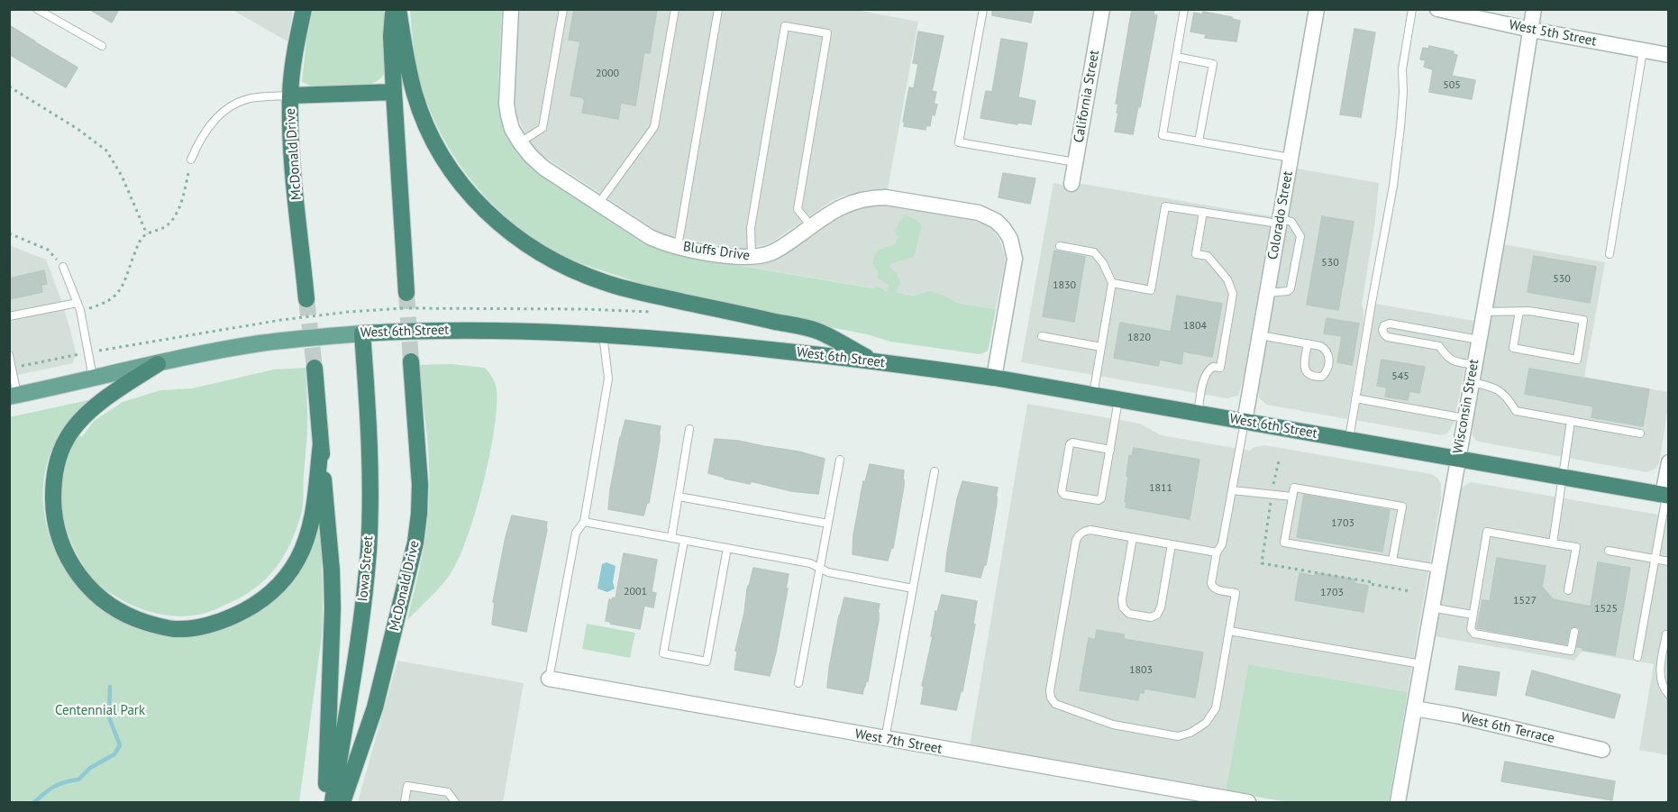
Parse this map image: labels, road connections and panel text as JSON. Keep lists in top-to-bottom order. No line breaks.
{"streets":{"highway":["McDonald Drive","West 6th Street","Iowa Street"],"street":["West 5th Street","California Street","Colorado Street","Bluffs Drive","Wisconsin Street","West 6th Terrace","West 7th Street"]},"crossings":[["West 5th Street","Wisconsin Street"],["Colorado Street","West 6th Street"],["Bluffs Drive","West 6th Street"],["West 6th Street","Wisconsin Street"],["West 6th Street","Iowa Street"],["Wisconsin Street","West 6th Terrace"]],"parks":["Centennial Park"],"house_numbers":["2000","505","530","530","1830","1804","1820","545","1811","1703","2001","1703","1527","1525","1803"]}
